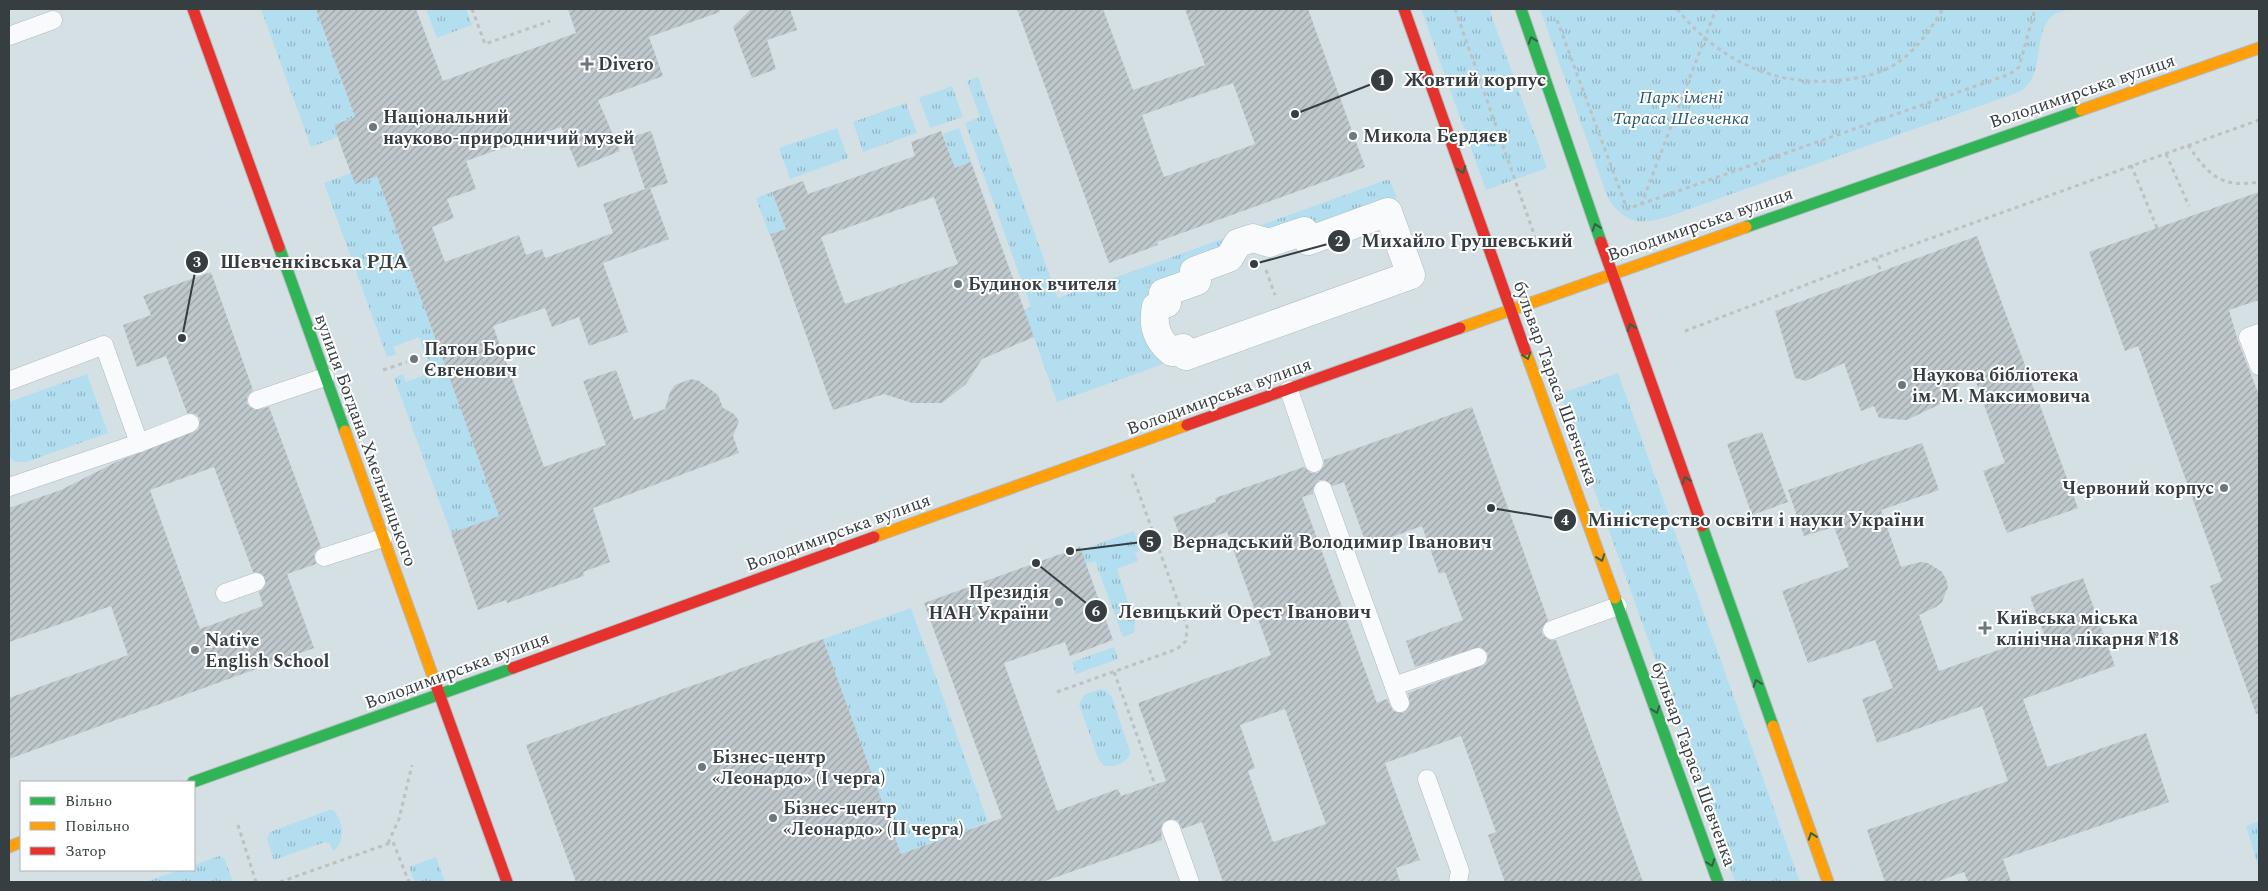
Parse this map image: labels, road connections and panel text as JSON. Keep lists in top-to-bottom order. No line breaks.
{"streets":{"main road":["Володимирська вулиця","бульвар Тараса Шевченка","вулиця Богдана Хмельницького"]},"crossings":[["Володимирська вулиця","бульвар Тараса Шевченка"],["Володимирська вулиця","вулиця Богдана Хмельницького"]],"one_way":["бульвар Тараса Шевченка"],"parks":["Парк імені Тараса Шевченка"],"places":{"health":["Divero","Київська міська клінічна лікарня №18"],"other":["Жовтий корпус","Національний науково-природничий музей","Микола Бердяєв","Михайло Грушевський","Будинок вчителя","Шевченківська РДА","Патон Борис Євгенович","Наукова бібліотека ім. М. Максимовича","Червоний корпус","Міністерство освіти і науки України","Вернадський Володимир Іванович","Левицький Орест Іванович","Президія НАН України","Native English School","Бізнес-центр «Леонардо» (I черга)","Бізнес-центр «Леонардо» (II черга)"]},"legend":["Вільно","Повільно","Затор"]}
